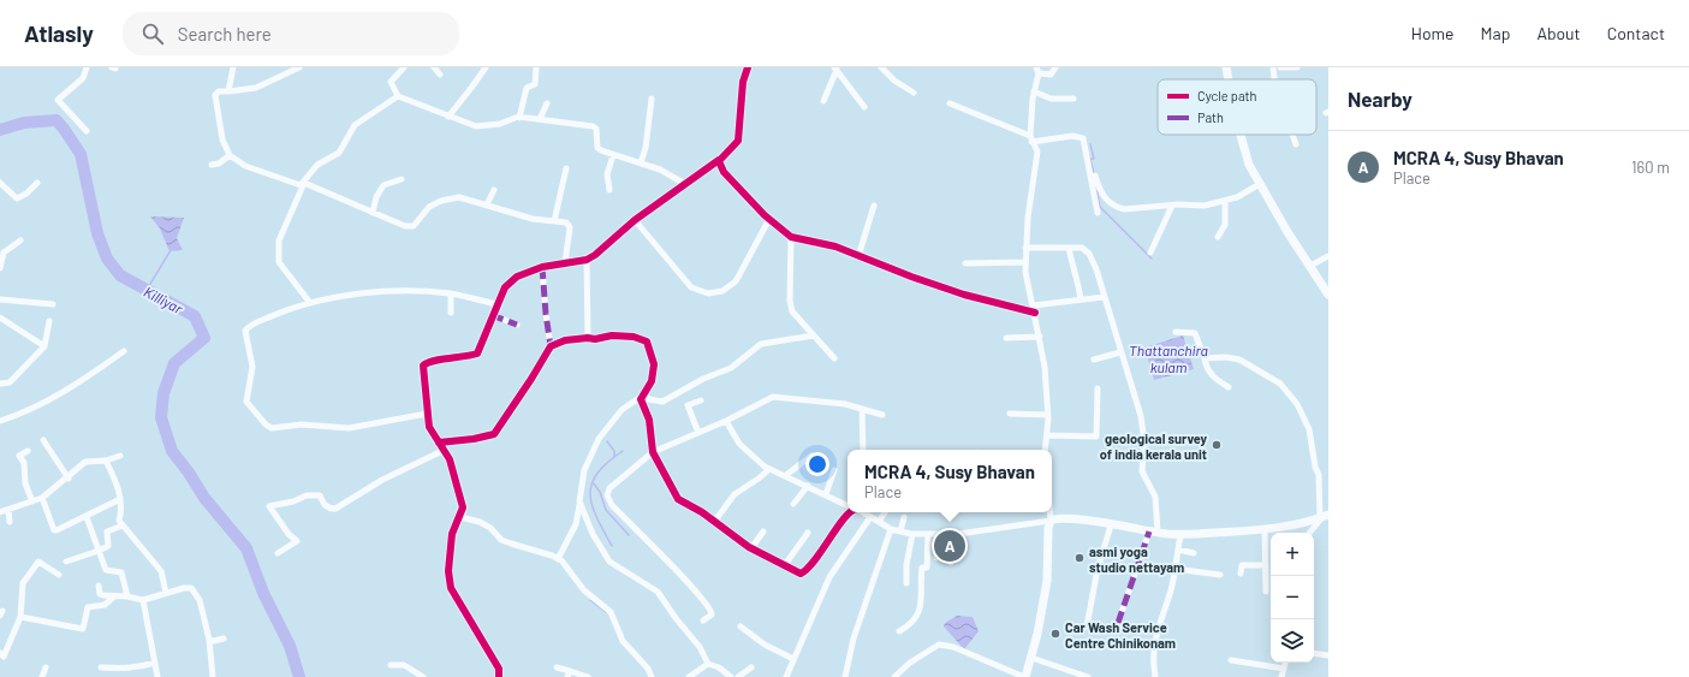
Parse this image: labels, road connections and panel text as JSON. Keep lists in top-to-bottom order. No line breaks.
{"water":["Killiyar","Thattanchira kulam"],"places":["geological survey of india kerala unit","asmi yoga studio nettayam","Car Wash Service Centre Chinikonam"],"legend":["Cycle path","Path"],"page":{"header":"Atlasly","search":"Search here","nav":["Home","Map","About","Contact"],"heading":"Nearby","list":[{"mark":"A","name":"MCRA 4, Susy Bhavan","note":"Place","value":"160 m"}],"popup":["MCRA 4, Susy Bhavan","Place"],"pins":"A","map_buttons":["+","−"]}}
